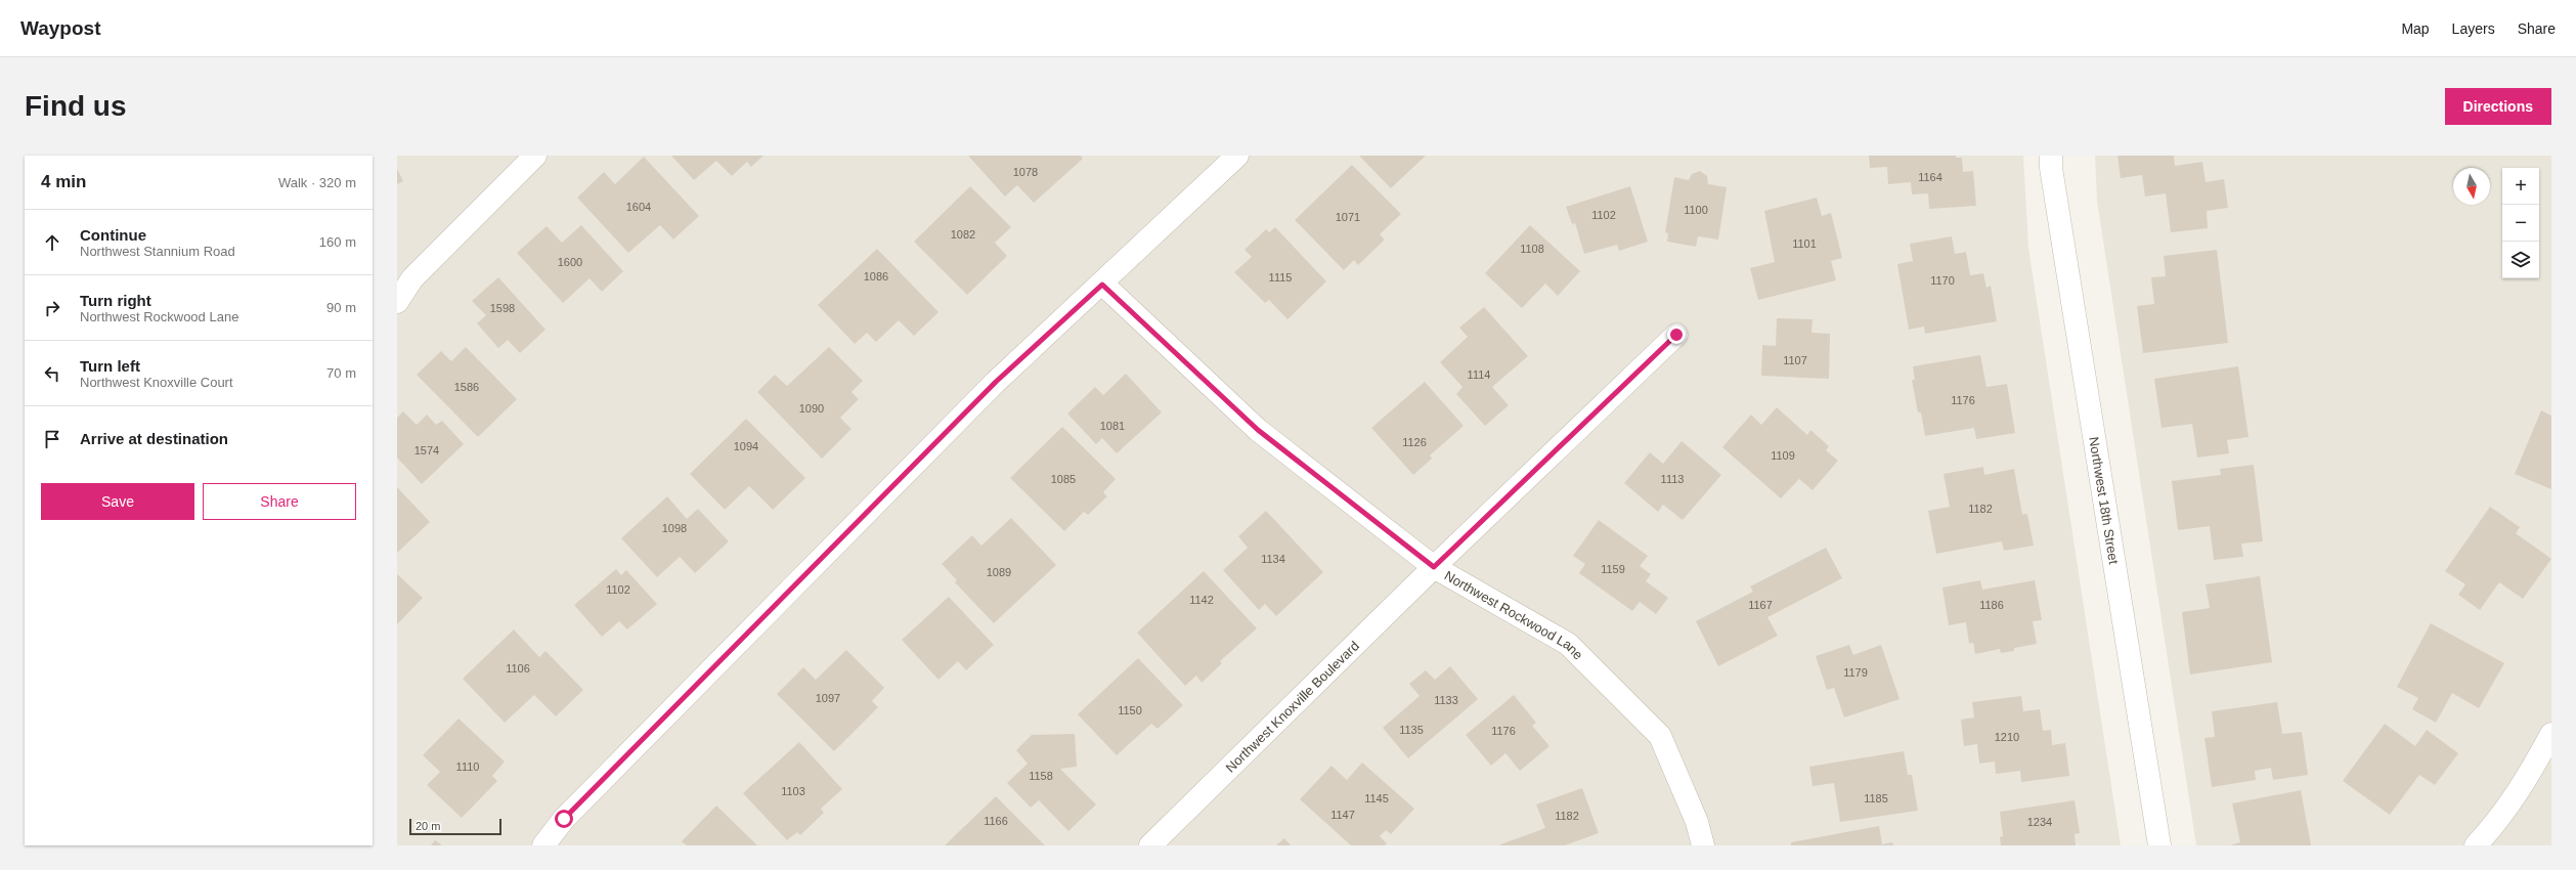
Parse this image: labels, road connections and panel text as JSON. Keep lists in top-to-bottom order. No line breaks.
{"streets":{"street":["Northwest 18th Street","Northwest Rockwood Lane","Northwest Knoxville Boulevard"]},"crossings":[["Northwest Rockwood Lane","Northwest Knoxville Boulevard"]],"house_numbers":["1078","1164","1604","1100","1102","1071","1082","1101","1108","1600","1086","1115","1170","1598","1107","1114","1586","1176","1090","1081","1126","1094","1574","1109","1085","1113","1182","1098","1134","1159","1089","1102","1142","1167","1186","1106","1179","1097","1133","1150","1135","1176","1210","1110","1158","1103","1145","1185","1147","1182","1166","1234"],"scale_bar":"20 m","north":"bottom","page":{"header":"Waypost","nav":["Map","Layers","Share"],"buttons":["Directions",["Save","Share"]],"title":"Find us","heading":["4 min","Walk · 320 m"],"map_buttons":["+","−"],"list":[["Continue","Northwest Stannium Road","160 m"],["Turn right","Northwest Rockwood Lane","90 m"],["Turn left","Northwest Knoxville Court","70 m"],"Arrive at destination"],"scale":"20 m"}}
